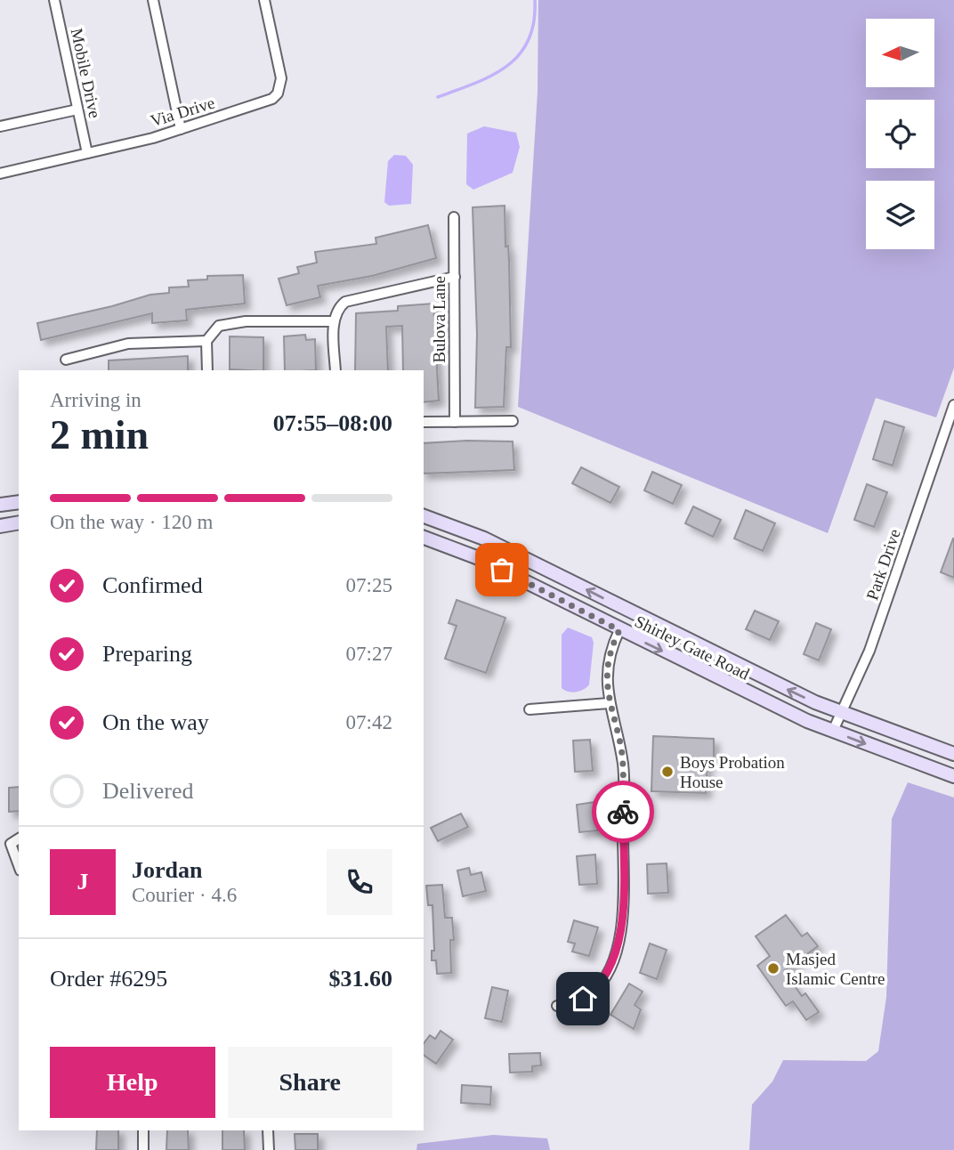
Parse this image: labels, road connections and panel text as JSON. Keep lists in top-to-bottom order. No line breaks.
{"streets":{"main road":["Shirley Gate Road"],"street":["Mobile Drive","Via Drive","Bulova Lane","Park Drive"]},"crossings":[["Mobile Drive","Via Drive"],["Park Drive","Shirley Gate Road"]],"places":["Boys Probation House","Masjed Islamic Centre"],"north":"left","page":{"heading":["2 min","Arriving in","07:55–08:00"],"panel":["Jordan","Courier · 4.6","Order #6295","$31.60"],"bar":"On the way · 120 m","list":[["Confirmed","07:25"],["Preparing","07:27"],["On the way","07:42"],"Delivered"],"round":"J","buttons":["Help","Share"]}}
